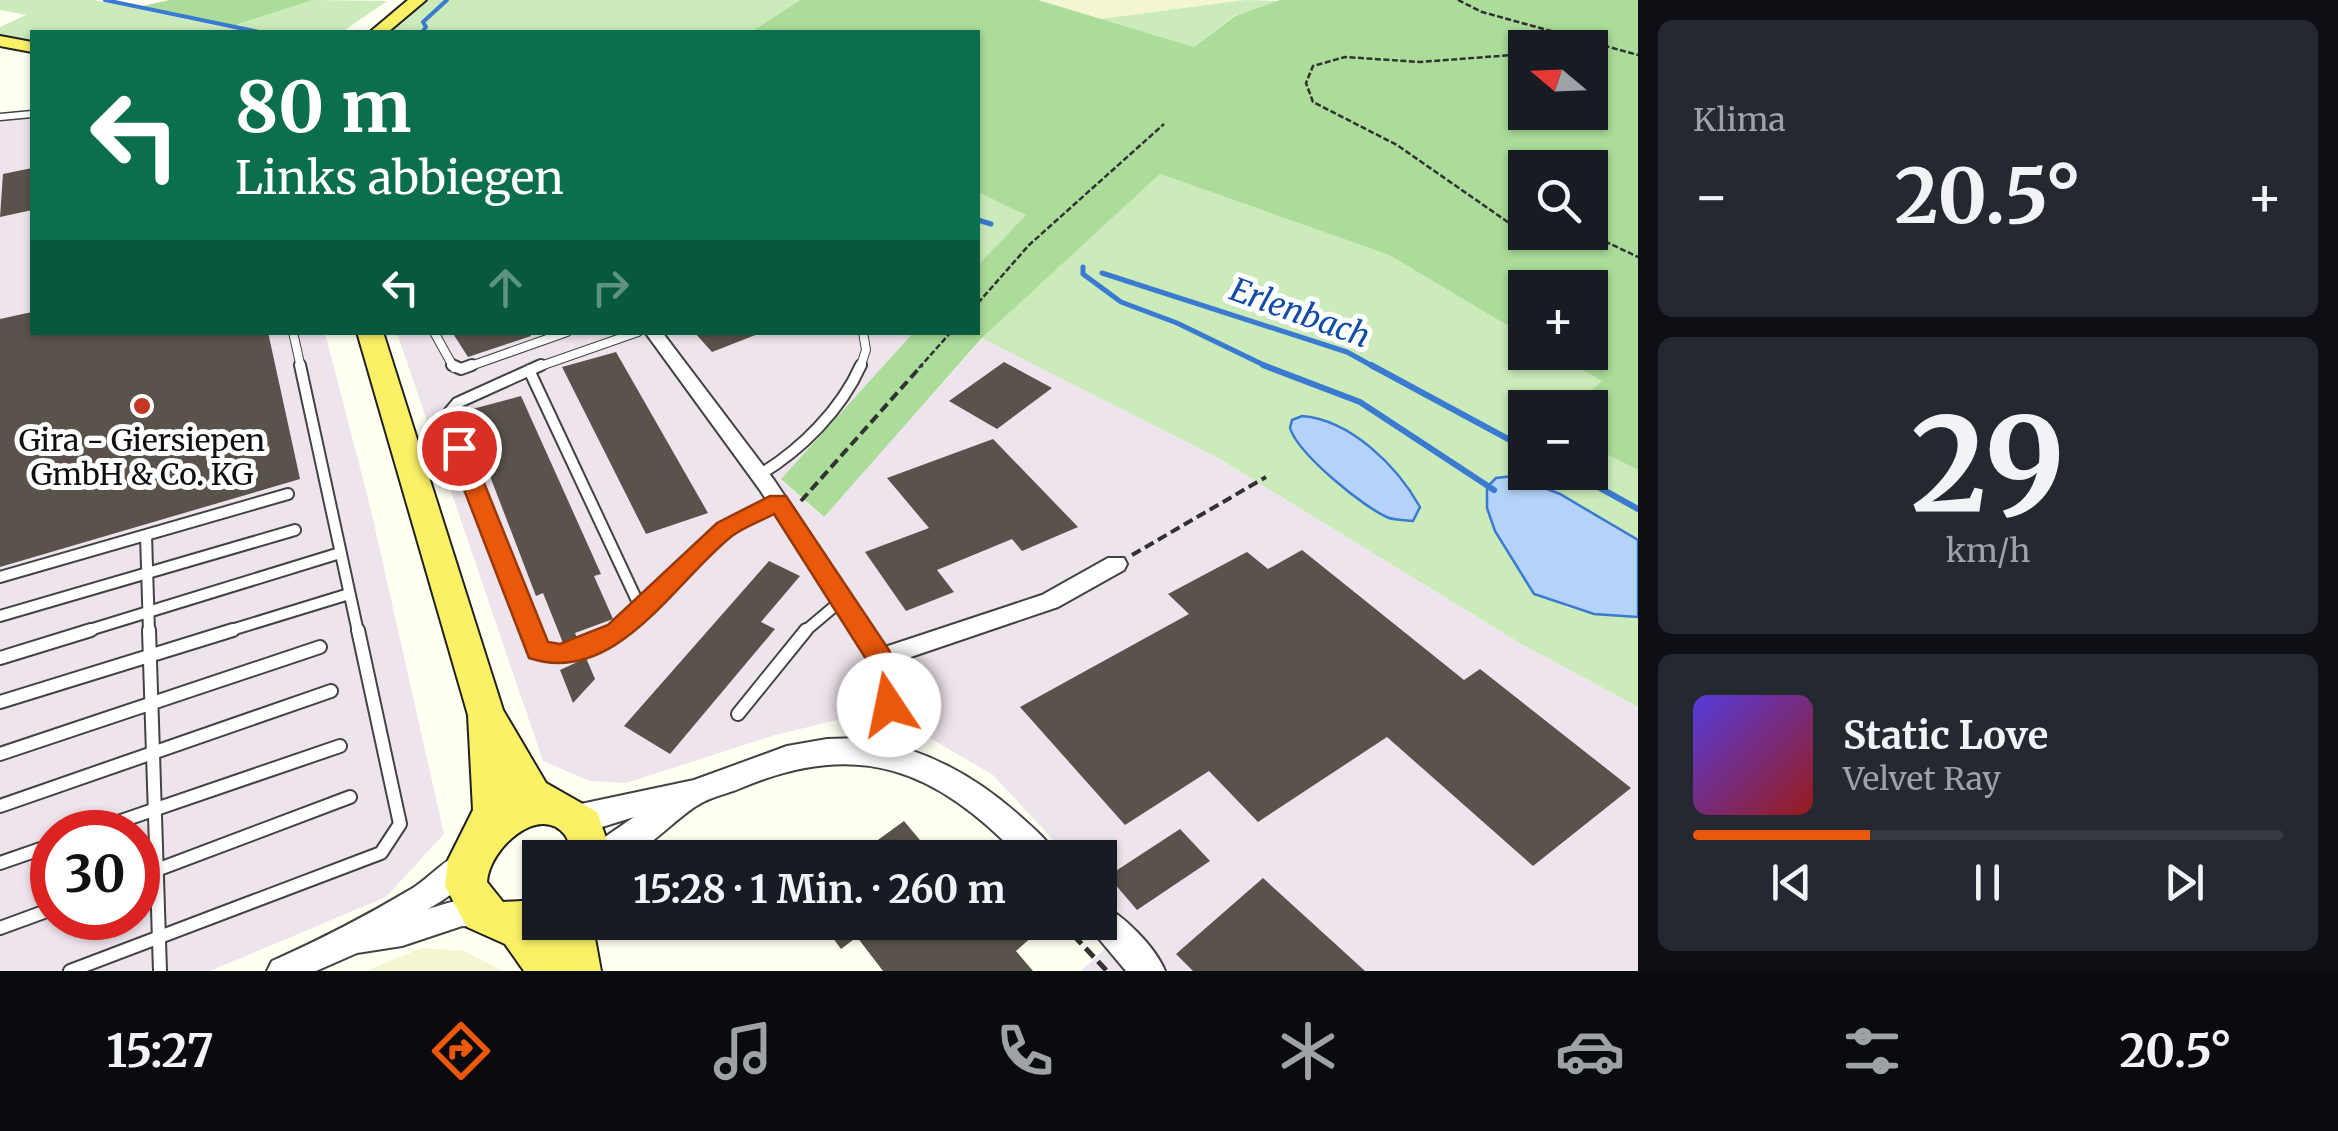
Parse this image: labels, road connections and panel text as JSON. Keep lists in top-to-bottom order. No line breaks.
{"water":["Erlenbach"],"places":["Gira - Giersiepen GmbH & Co. KG"],"north":"left","page":{"tile":["Klima",["29","km/h"]],"map_buttons":["+","−"],"turn":["80 m","Links abbiegen"],"heat":["−","20.5°","+"],"song":["Static Love","Velvet Ray"],"limit":"30","trip":"15:28 · 1 Min. · 260 m","tabs":["15:27","20.5°"]}}
